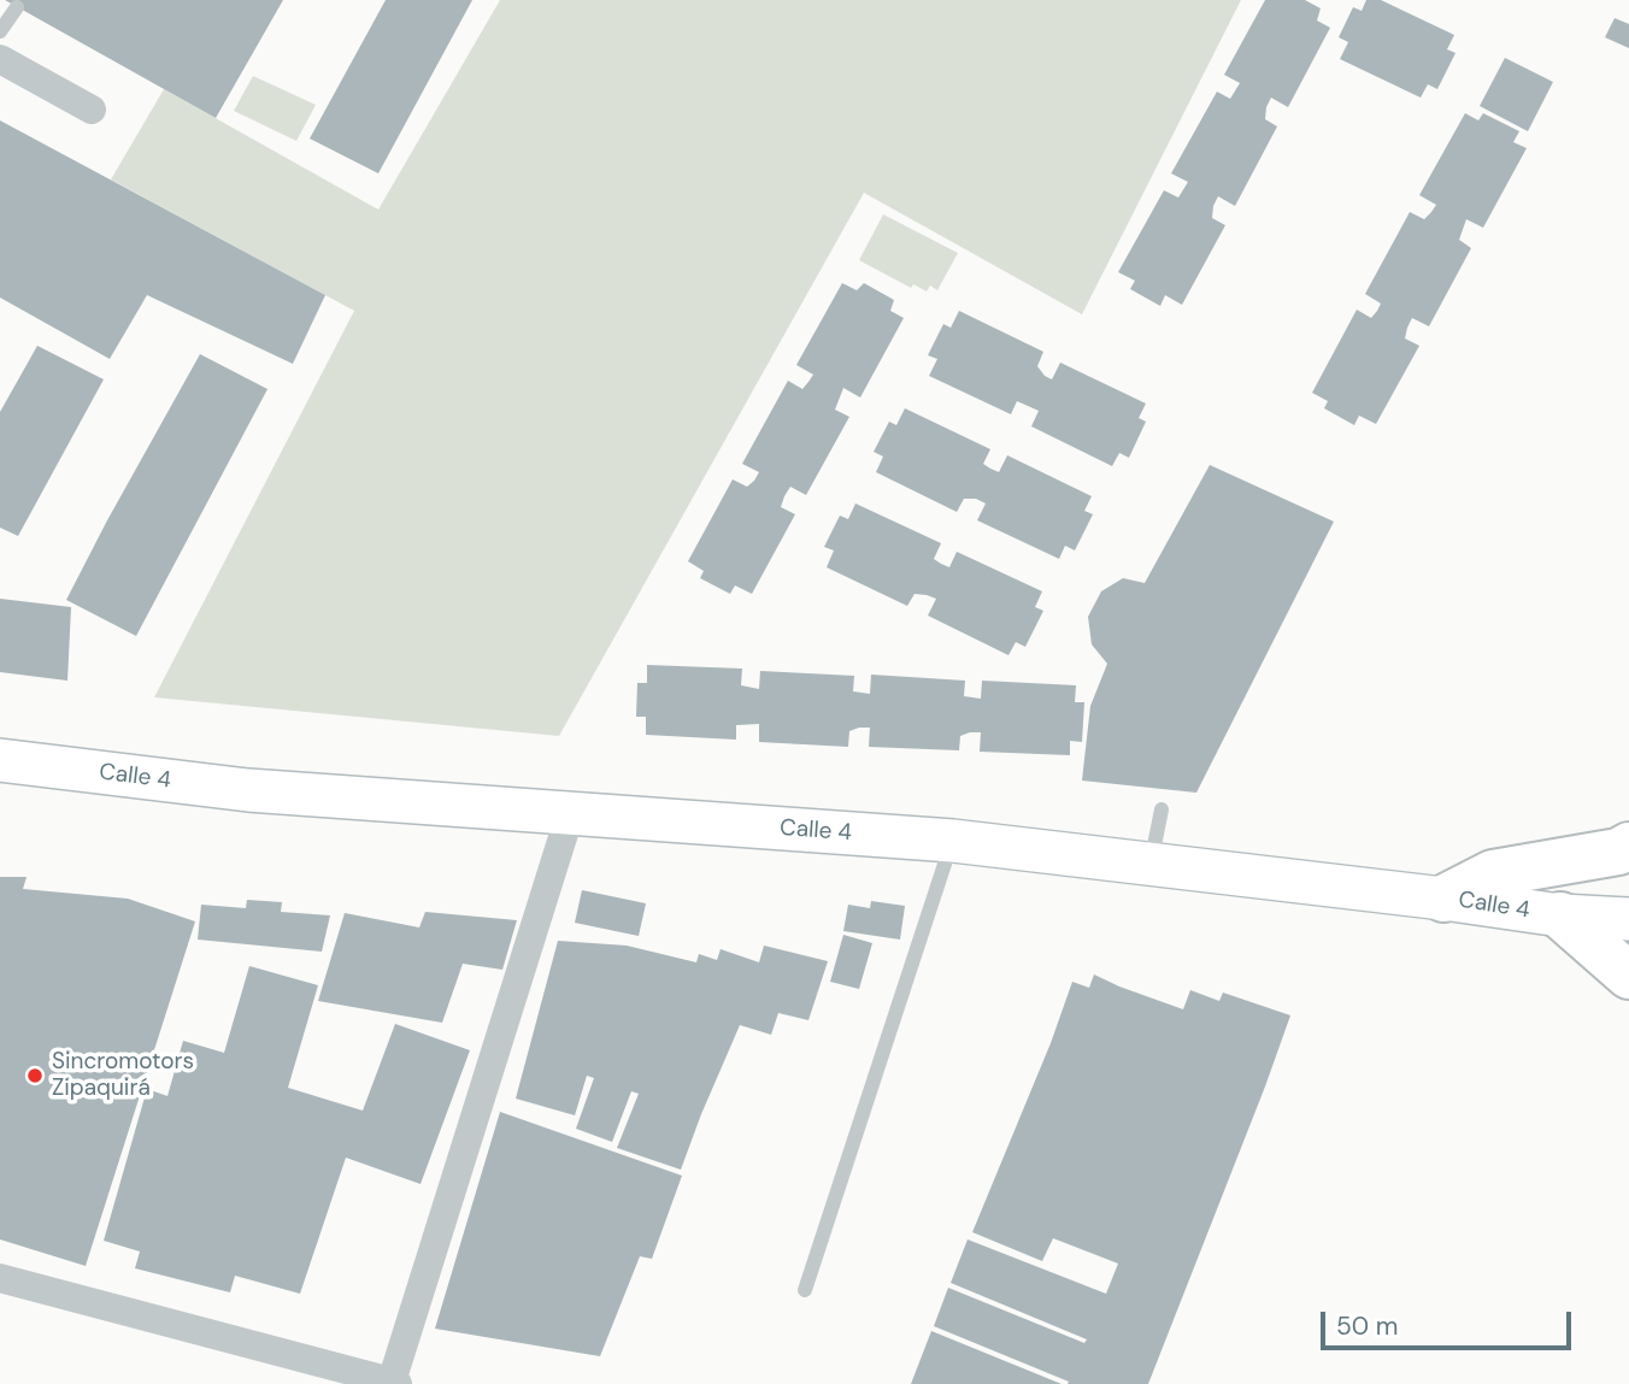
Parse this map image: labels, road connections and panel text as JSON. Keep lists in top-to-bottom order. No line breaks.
{"streets":{"main road":["Calle 4"]},"places":["Sincromotors Zipaquirá"],"scale_bar":"50 m"}
